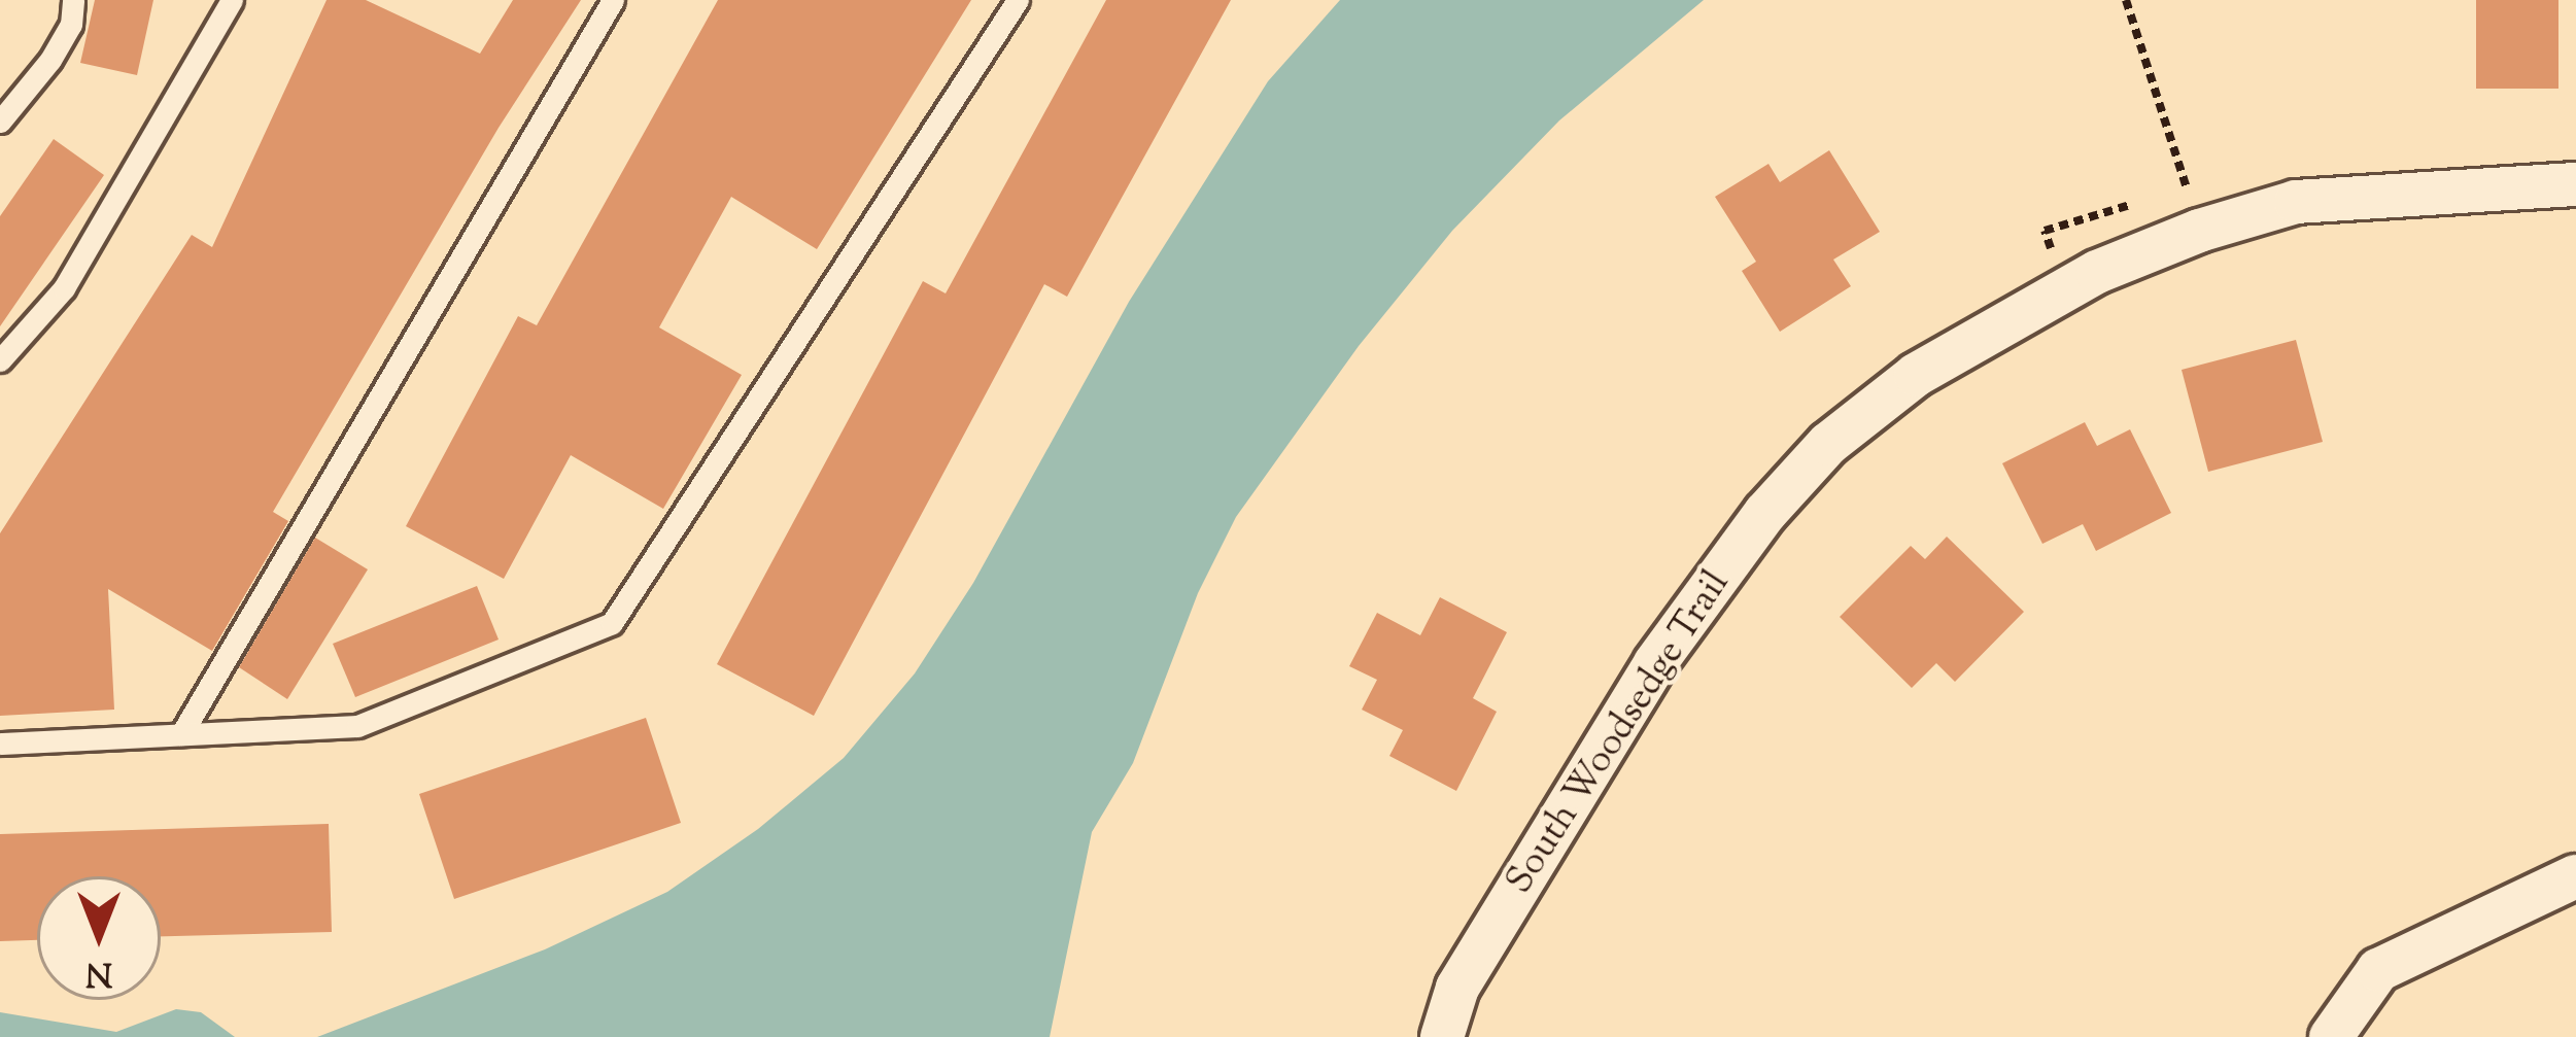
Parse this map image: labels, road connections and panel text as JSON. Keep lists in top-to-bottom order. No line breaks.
{"streets":{"street":["South Woodsedge Trail"]},"north":"bottom"}
